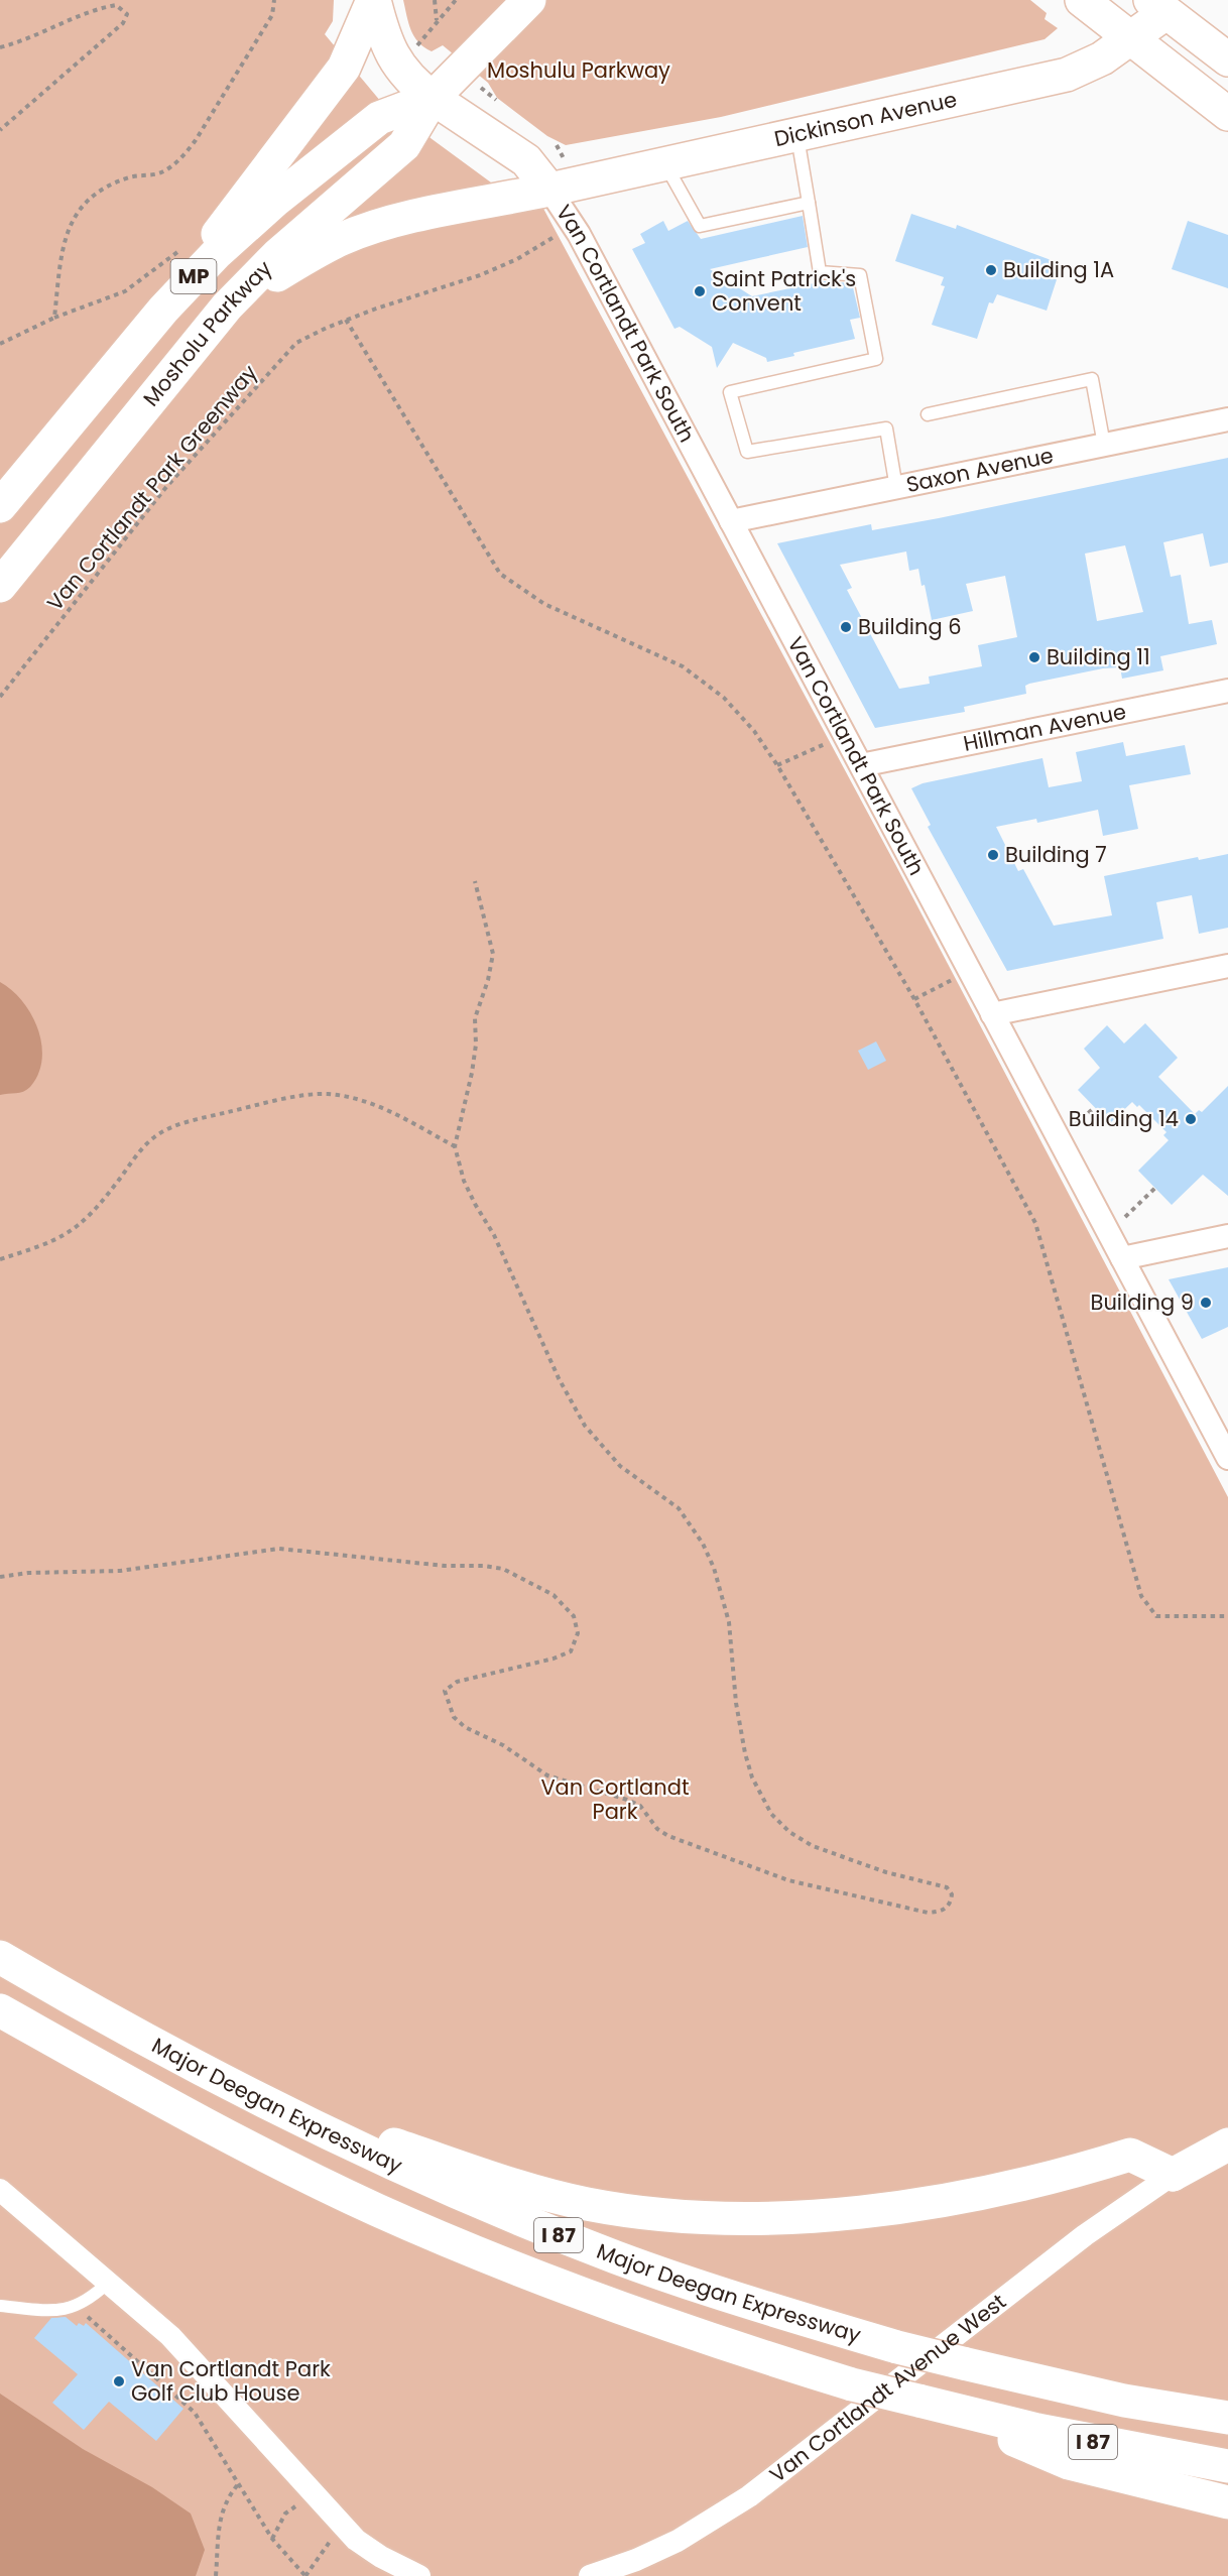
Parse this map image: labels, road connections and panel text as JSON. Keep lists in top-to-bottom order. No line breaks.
{"streets":{"main road":["Dickinson Avenue","MP","Van Cortlandt Park South","Mosholu Parkway","Major Deegan Expressway","I 87"],"street":["Saxon Avenue","Hillman Avenue","Van Cortlandt Avenue West"],"path":["Van Cortlandt Park Greenway"]},"crossings":[["Dickinson Avenue","Van Cortlandt Park South"],["Dickinson Avenue","Mosholu Parkway"],["Van Cortlandt Park South","Mosholu Parkway"],["Van Cortlandt Park South","Saxon Avenue"],["Van Cortlandt Park South","Hillman Avenue"]],"parks":["Moshulu Parkway","Van Cortlandt Park"],"places":["Building 1A","Saint Patrick's Convent","Building 6","Building 11","Building 7","Building 14","Building 9","Van Cortlandt Park Golf Club House"]}
